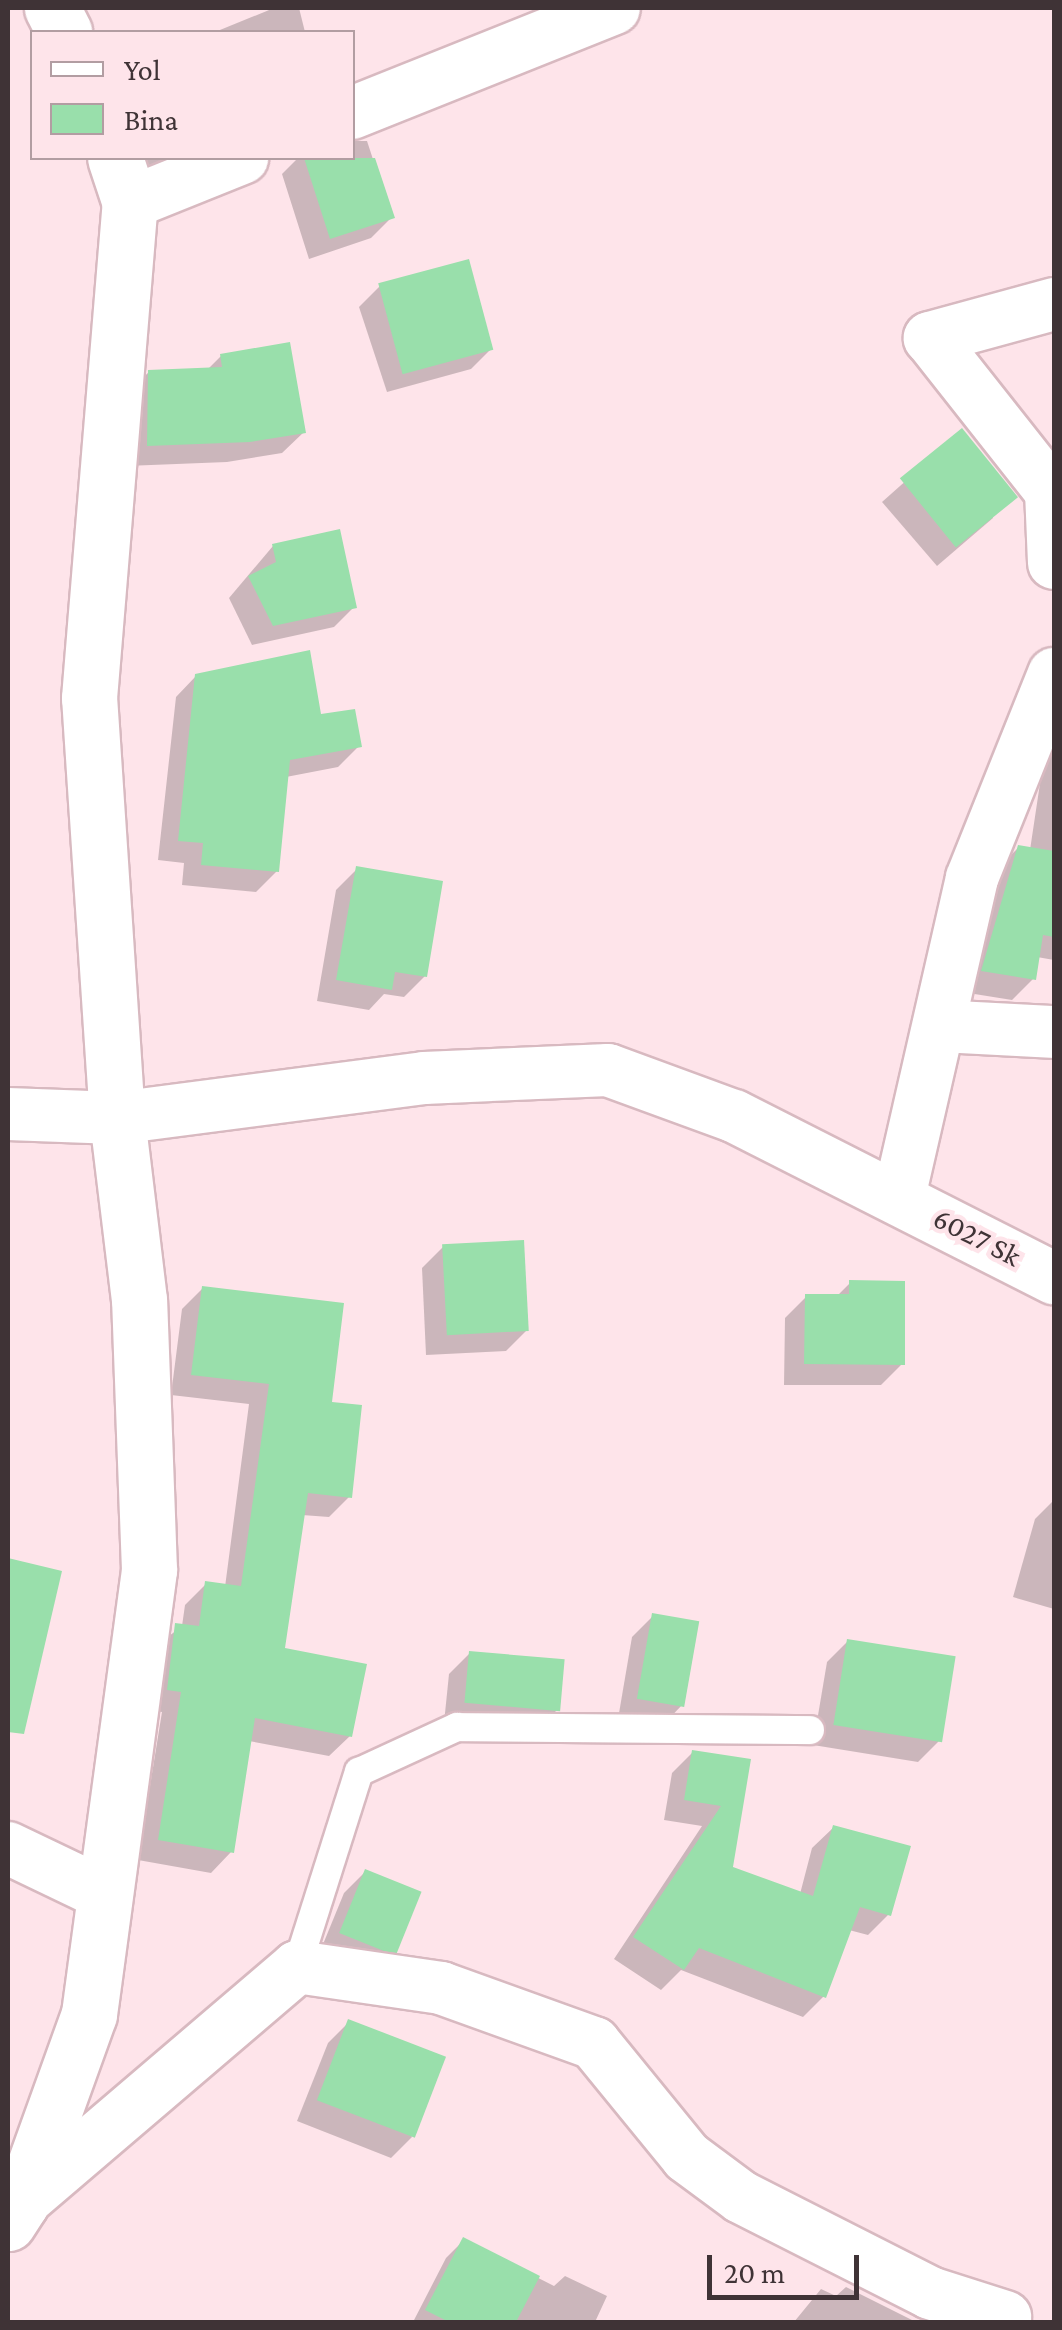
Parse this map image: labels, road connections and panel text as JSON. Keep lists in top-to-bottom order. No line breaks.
{"streets":{"street":["6027 Sk"]},"legend":["Yol","Bina"],"scale_bar":"20 m"}
